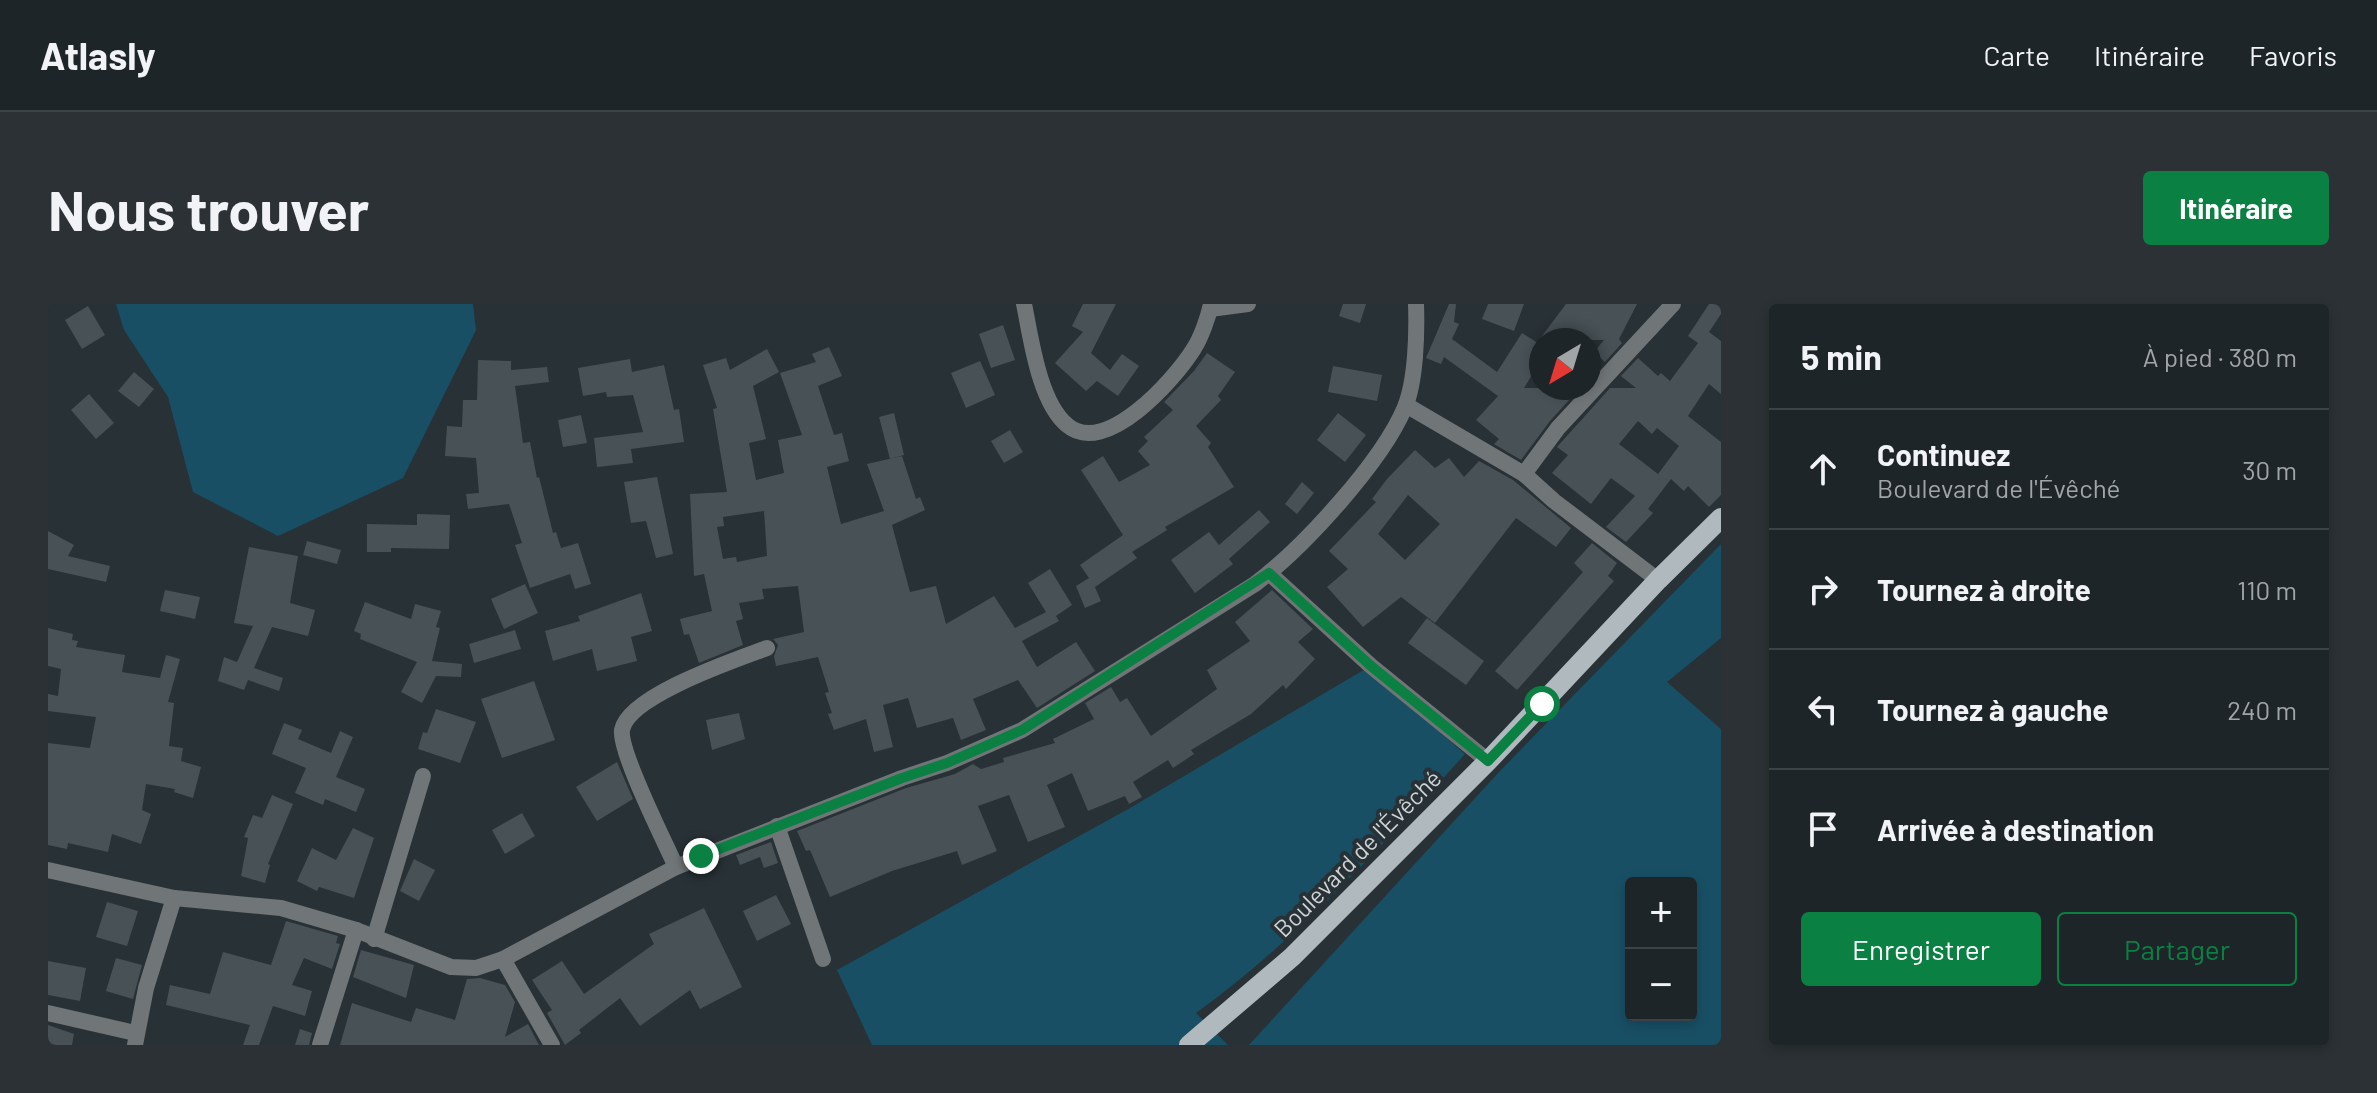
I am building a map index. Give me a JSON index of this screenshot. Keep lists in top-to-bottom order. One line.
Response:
{"streets":{"main road":["Boulevard de l'Évêché"]},"north":"bottom left","page":{"header":"Atlasly","nav":["Carte","Itinéraire","Favoris"],"buttons":["Itinéraire",["Enregistrer","Partager"]],"title":"Nous trouver","heading":["5 min","À pied · 380 m"],"list":[["Continuez","Boulevard de l'Évêché","30 m"],["Tournez à droite","110 m"],["Tournez à gauche","240 m"],"Arrivée à destination"],"map_buttons":["+","−"]}}
